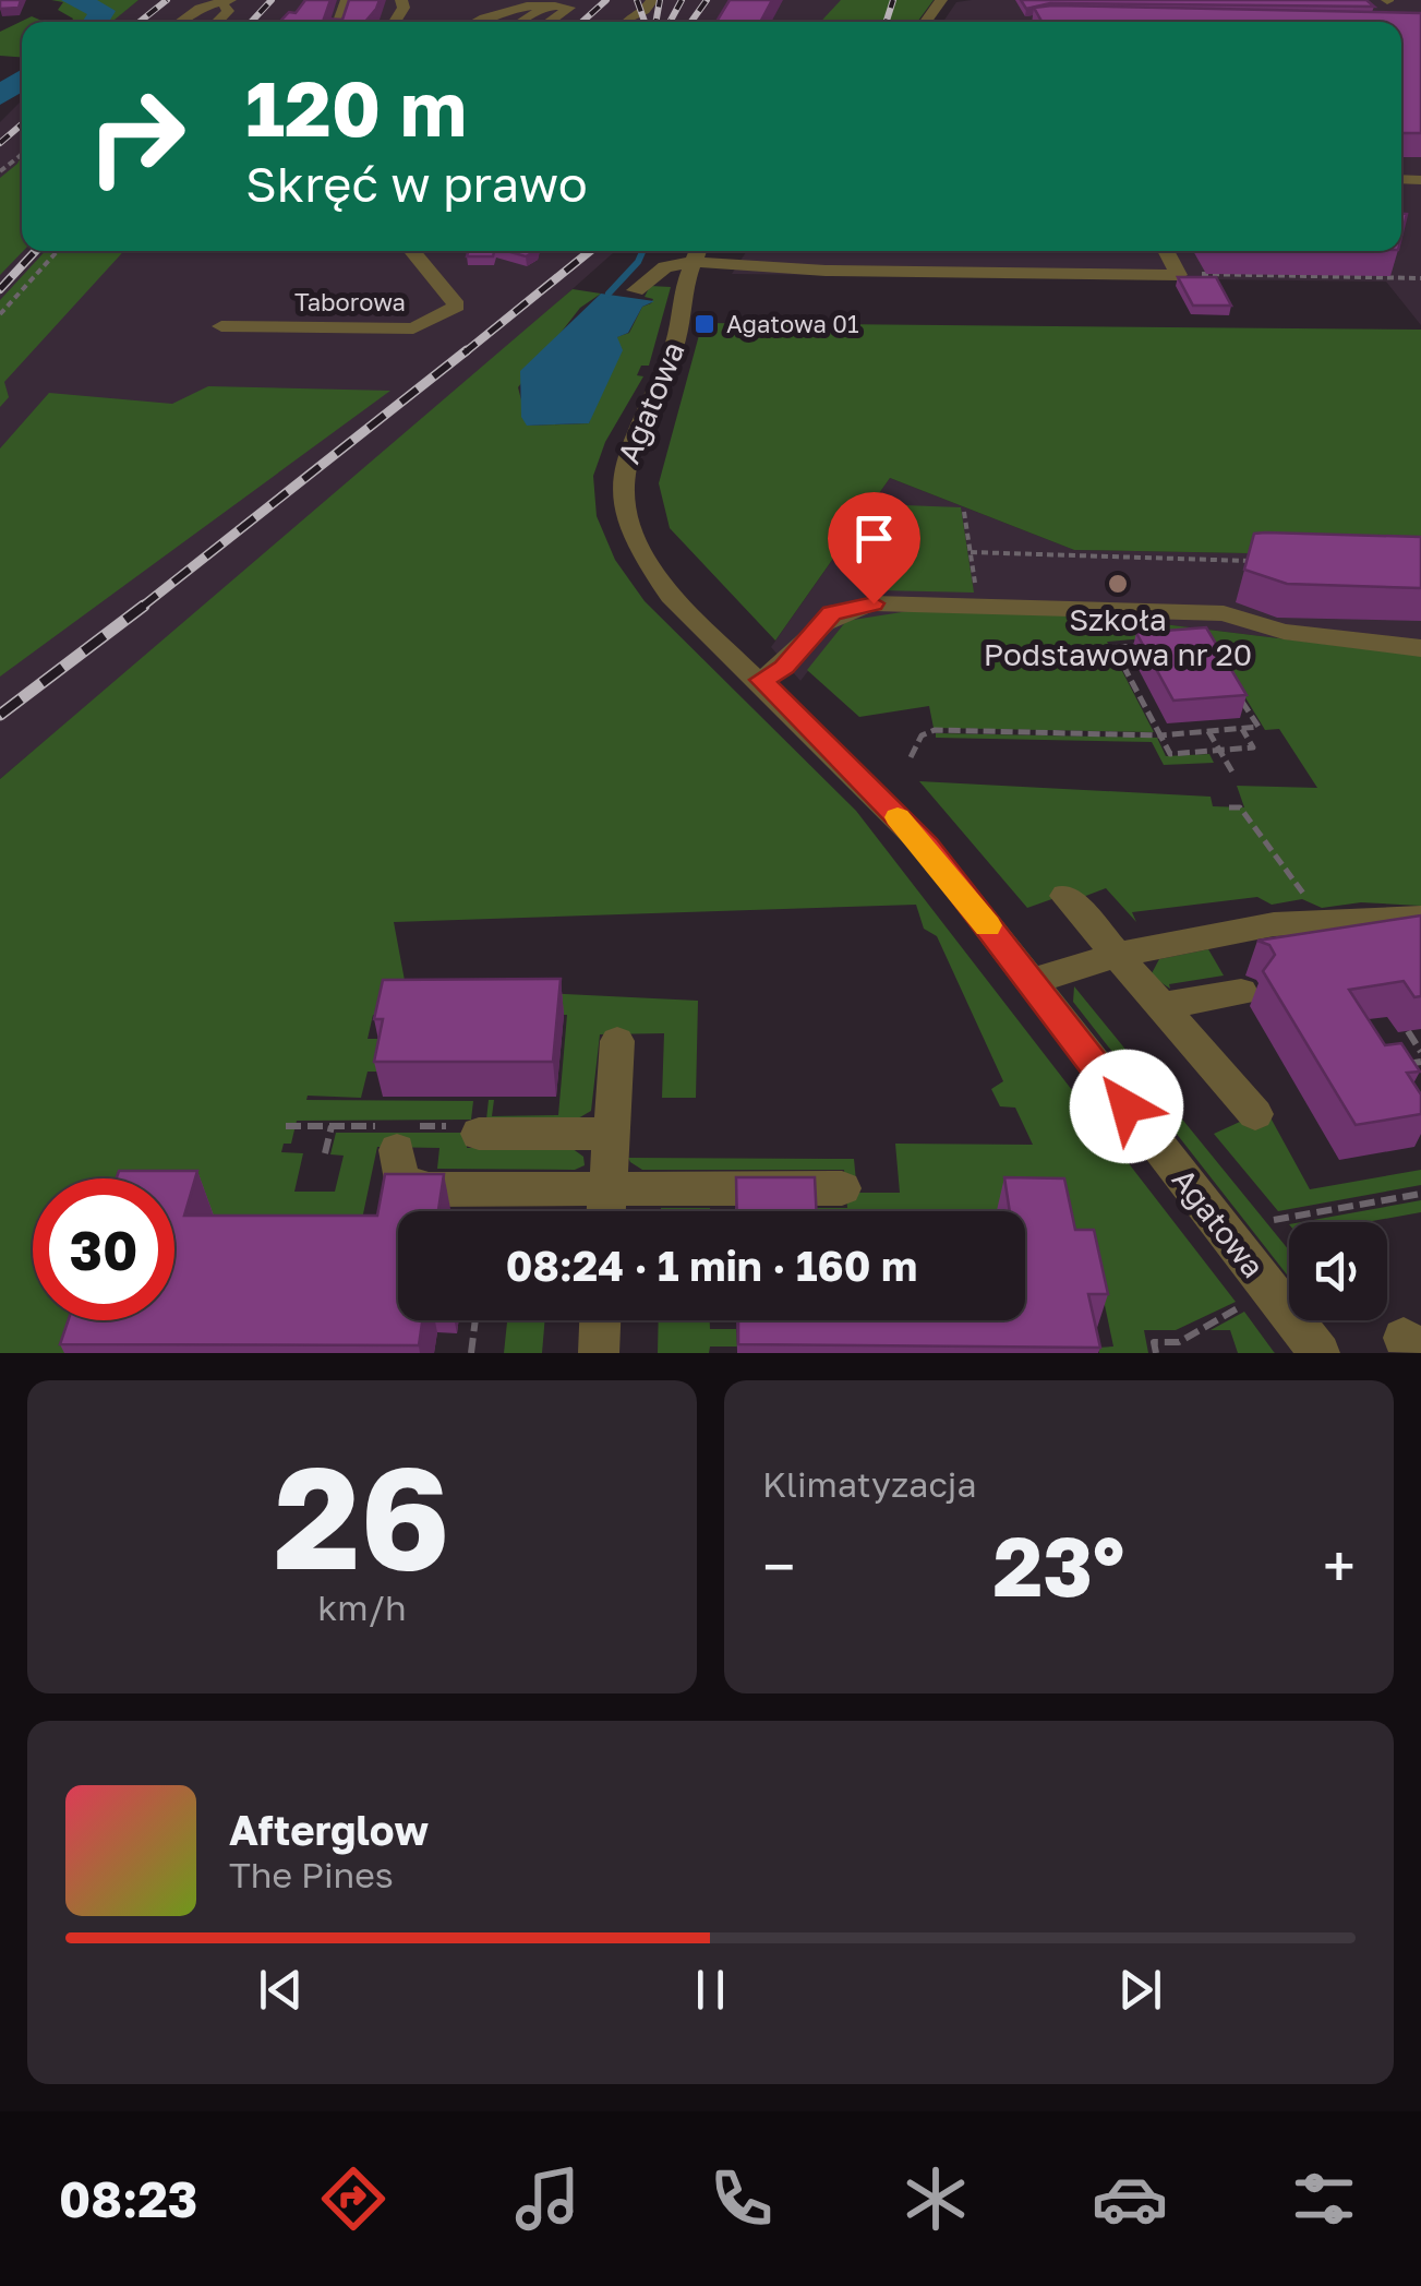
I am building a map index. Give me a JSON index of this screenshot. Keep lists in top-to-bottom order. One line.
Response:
{"streets":{"street":["Taborowa","Agatowa"]},"places":{"transit":["Agatowa 01"],"other":["Szkoła Podstawowa nr 20"]},"page":{"turn":["120 m","Skręć w prawo"],"limit":"30","trip":"08:24 · 1 min · 160 m","tile":[["26","km/h"],"Klimatyzacja"],"heat":["−","23°","+"],"song":["Afterglow","The Pines"],"tabs":"08:23"}}
